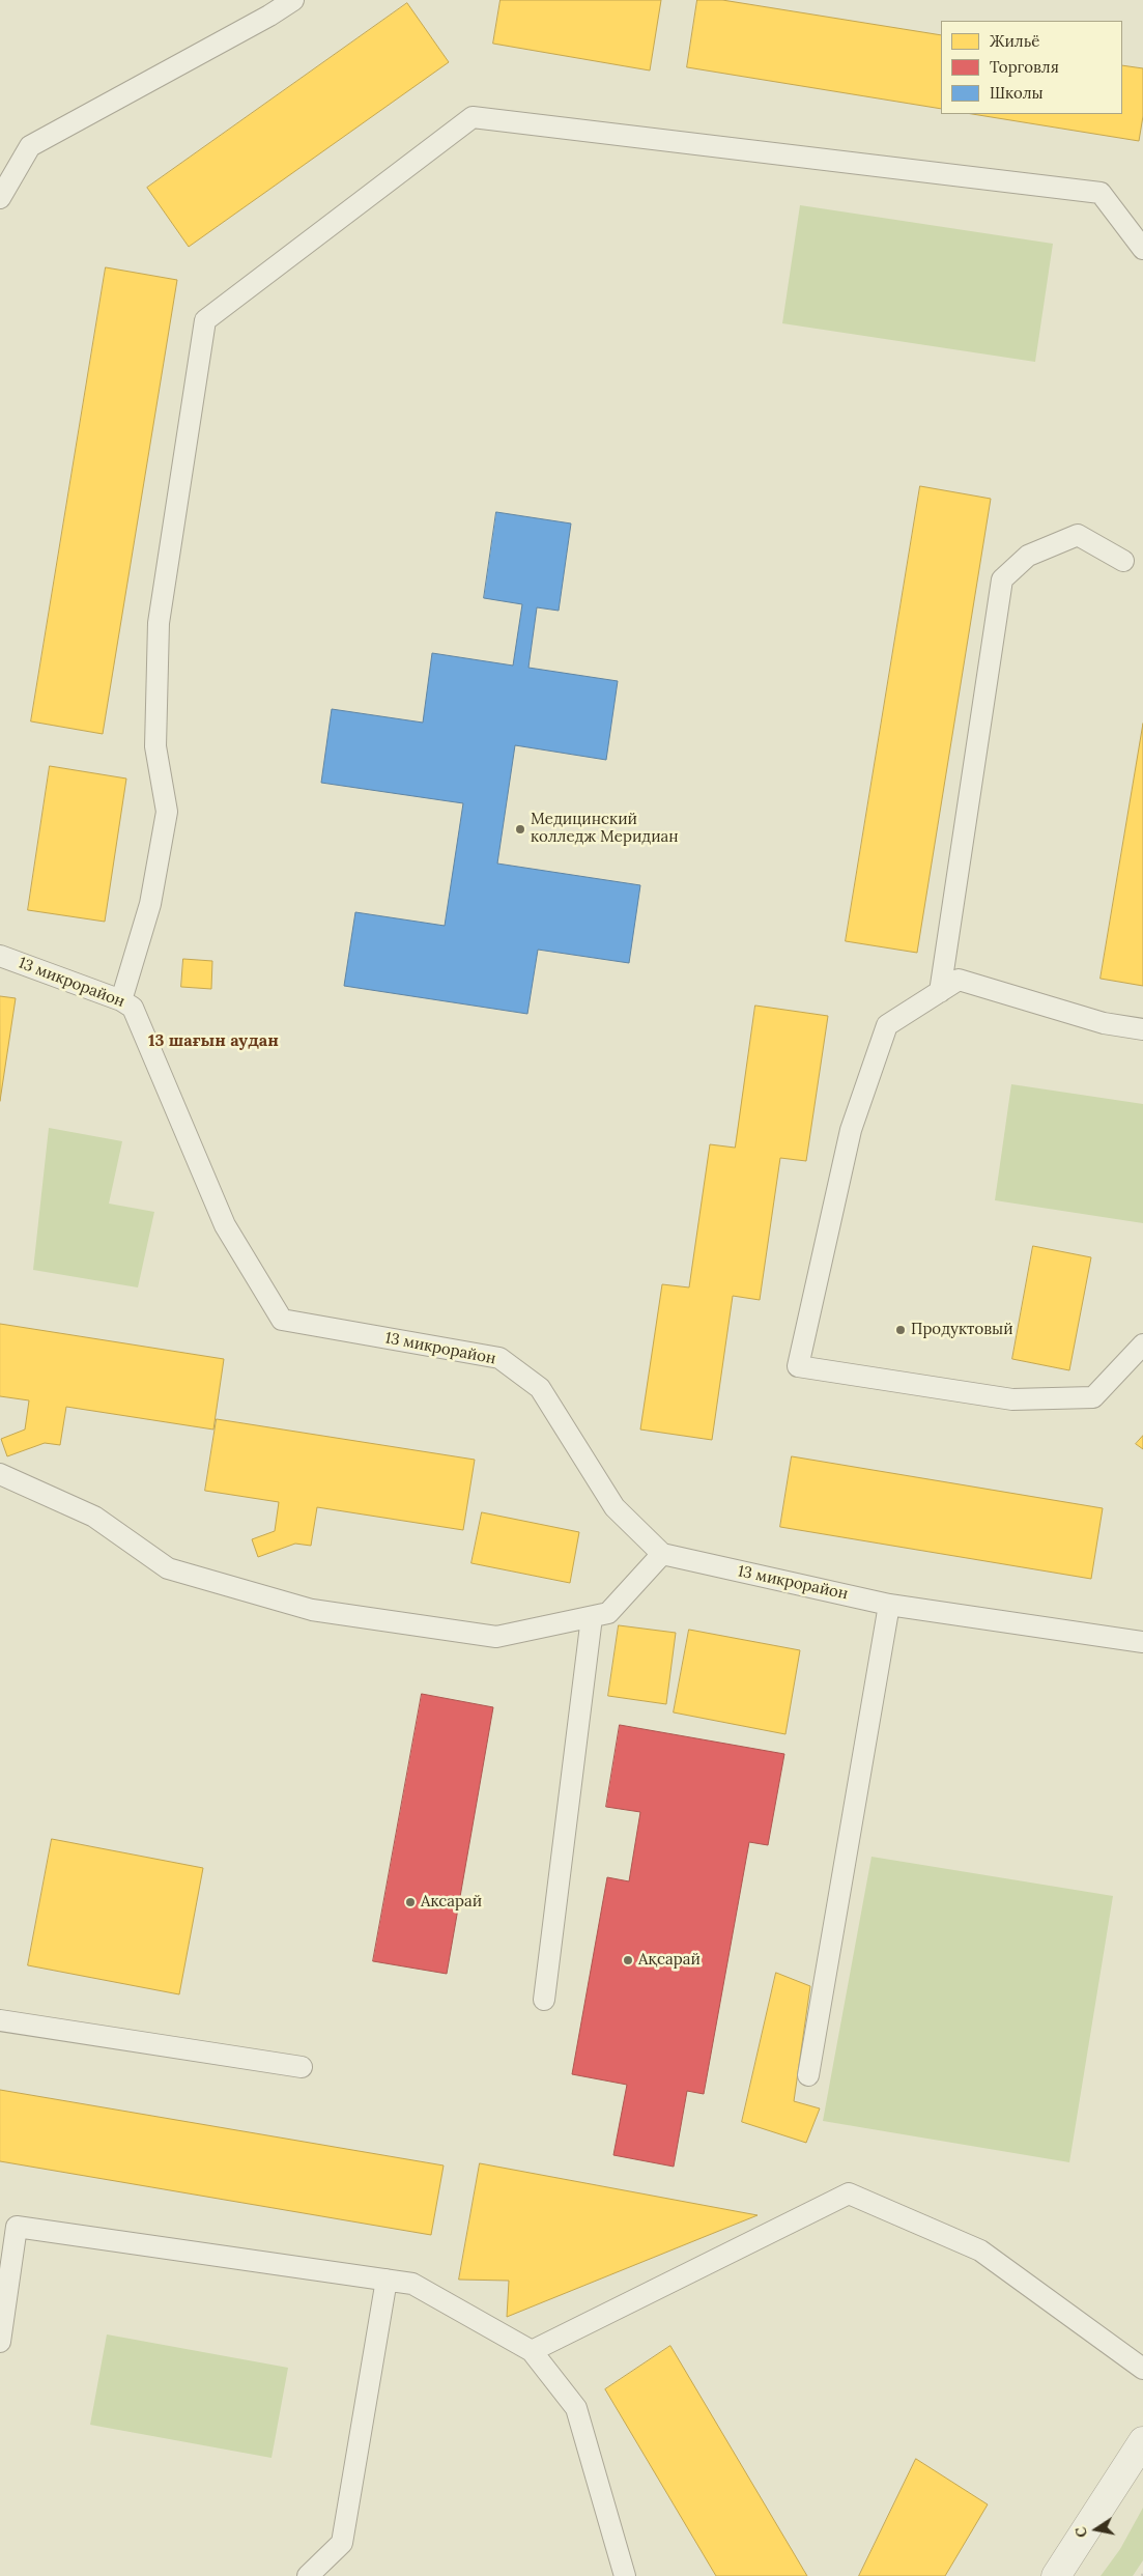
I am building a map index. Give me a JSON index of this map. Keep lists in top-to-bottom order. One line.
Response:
{"streets":{"lane":["13 микрорайон"]},"districts":["13 шағын аудан"],"places":["Медицинский колледж Меридиан","Продуктовый","Аксарай","Ақсарай"],"legend":["Жильё","Торговля","Школы"],"north":"left"}
